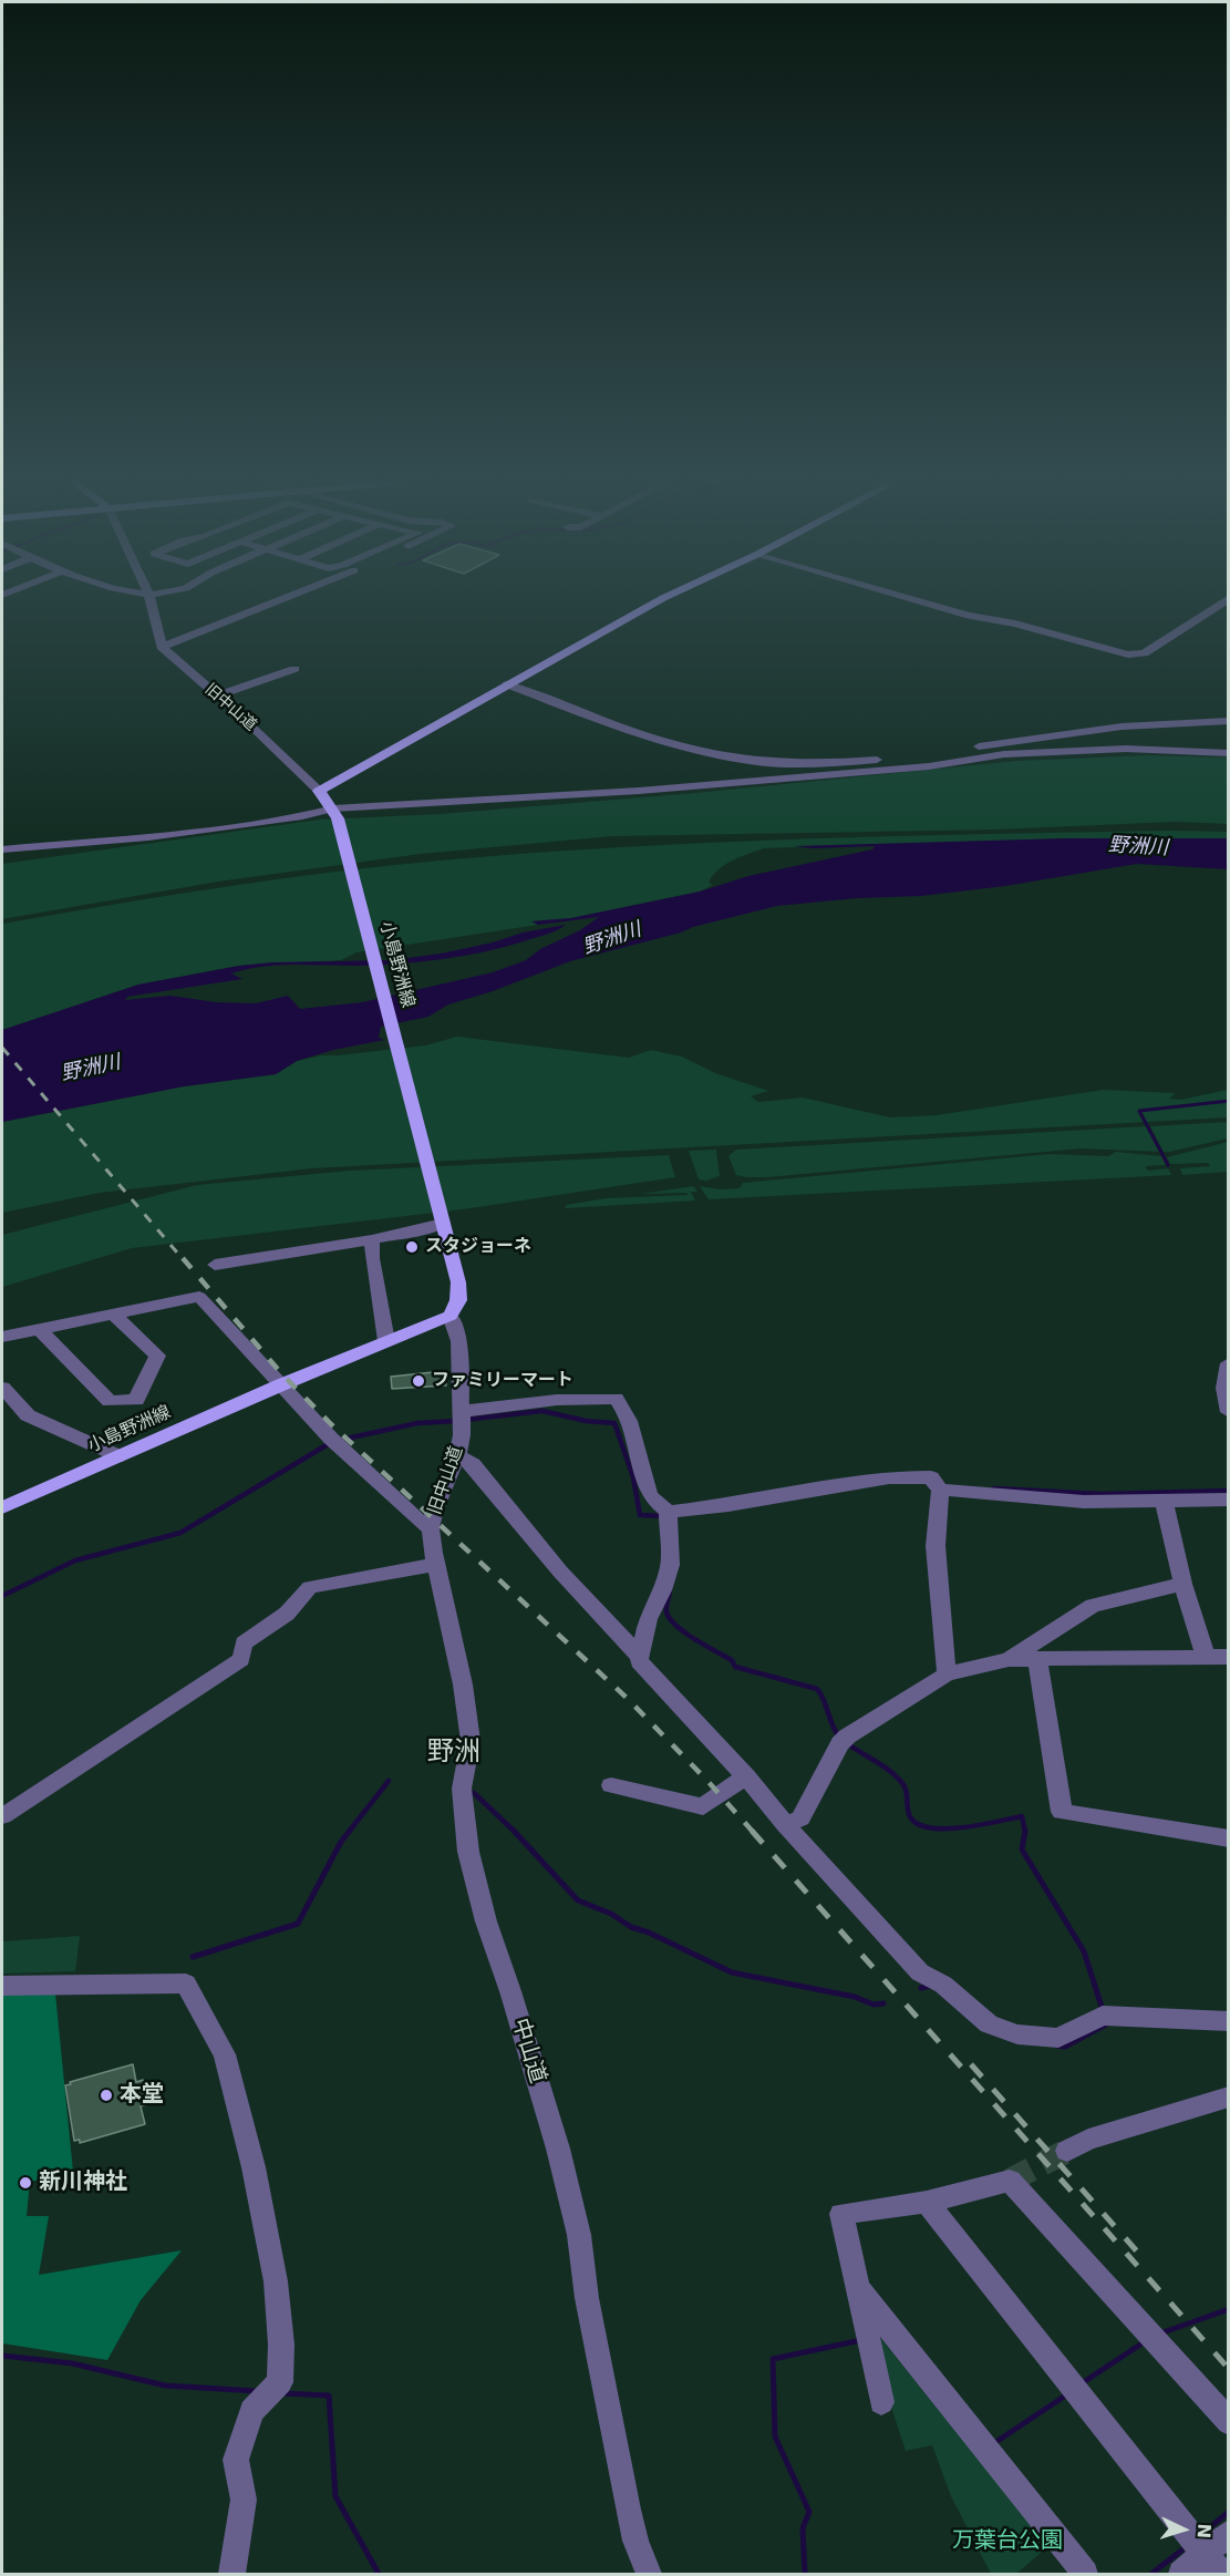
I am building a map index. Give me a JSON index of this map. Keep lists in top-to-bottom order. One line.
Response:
{"streets":{"main road":["小島野洲線"],"street":["旧中山道","中山道"]},"crossings":[["旧中山道","小島野洲線"],["旧中山道","中山道"]],"districts":["野洲"],"water":["野洲川"],"parks":["万葉台公園"],"places":["スタジョーネ","ファミリーマート","本堂","新川神社"],"north":"right"}
